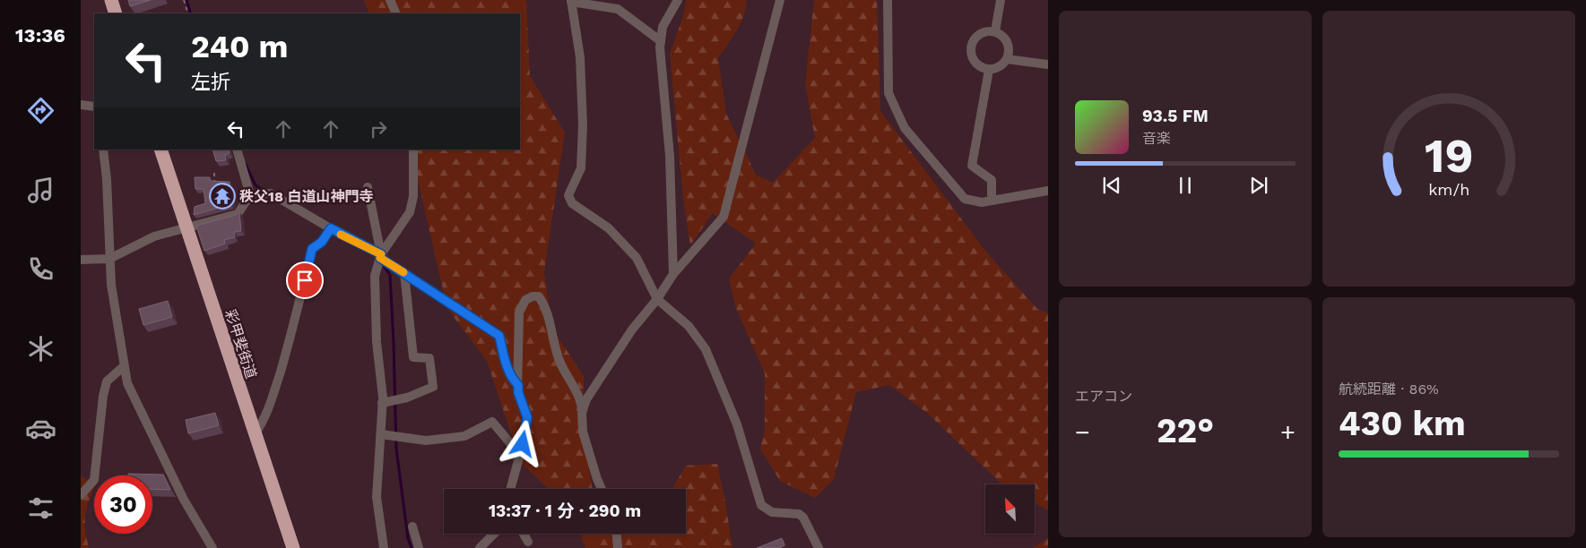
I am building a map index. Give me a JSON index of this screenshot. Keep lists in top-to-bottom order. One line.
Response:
{"streets":{"highway":["彩甲斐街道"]},"places":{"temple":["秩父18 白道山神門寺"]},"north":"top left","page":{"tabs":"13:36","turn":["240 m","左折"],"song":["93.5 FM","音楽"],"tile":["エアコン",["航続距離 · 86%","430 km"]],"heat":["−","22°","+"],"limit":"30","trip":"13:37 · 1 分 · 290 m","gauge":["19","km/h"]}}
